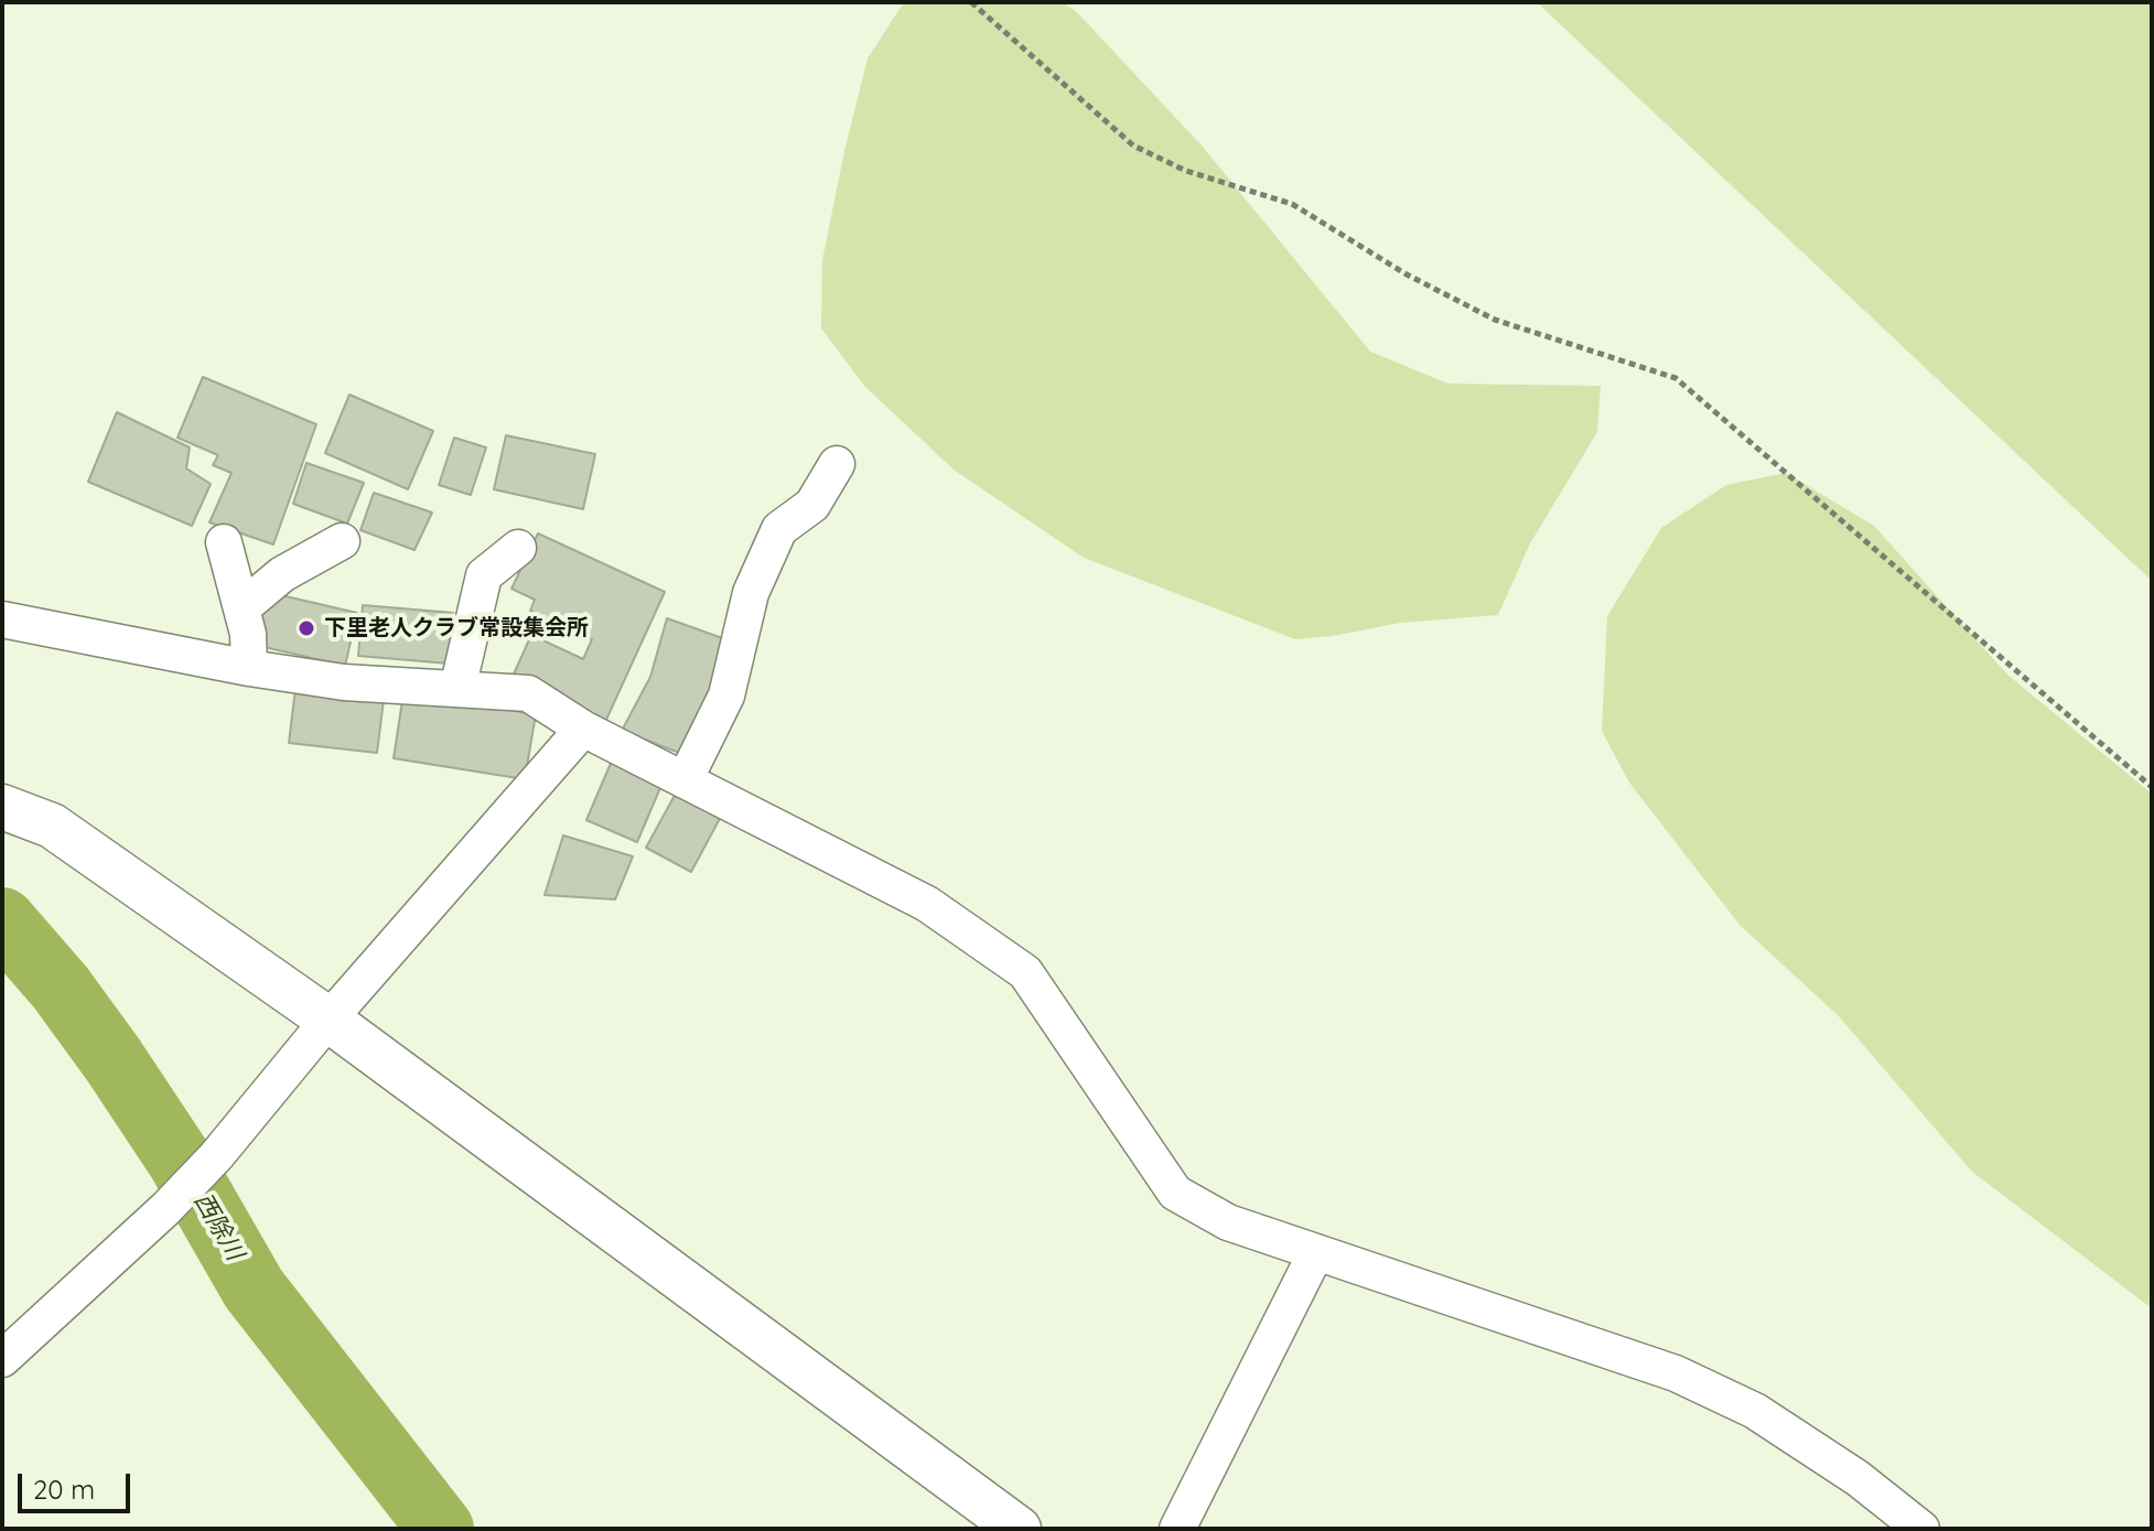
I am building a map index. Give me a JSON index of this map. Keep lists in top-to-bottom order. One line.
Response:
{"water":["西除川"],"places":["下里老人クラブ常設集会所"],"scale_bar":"20 m"}
